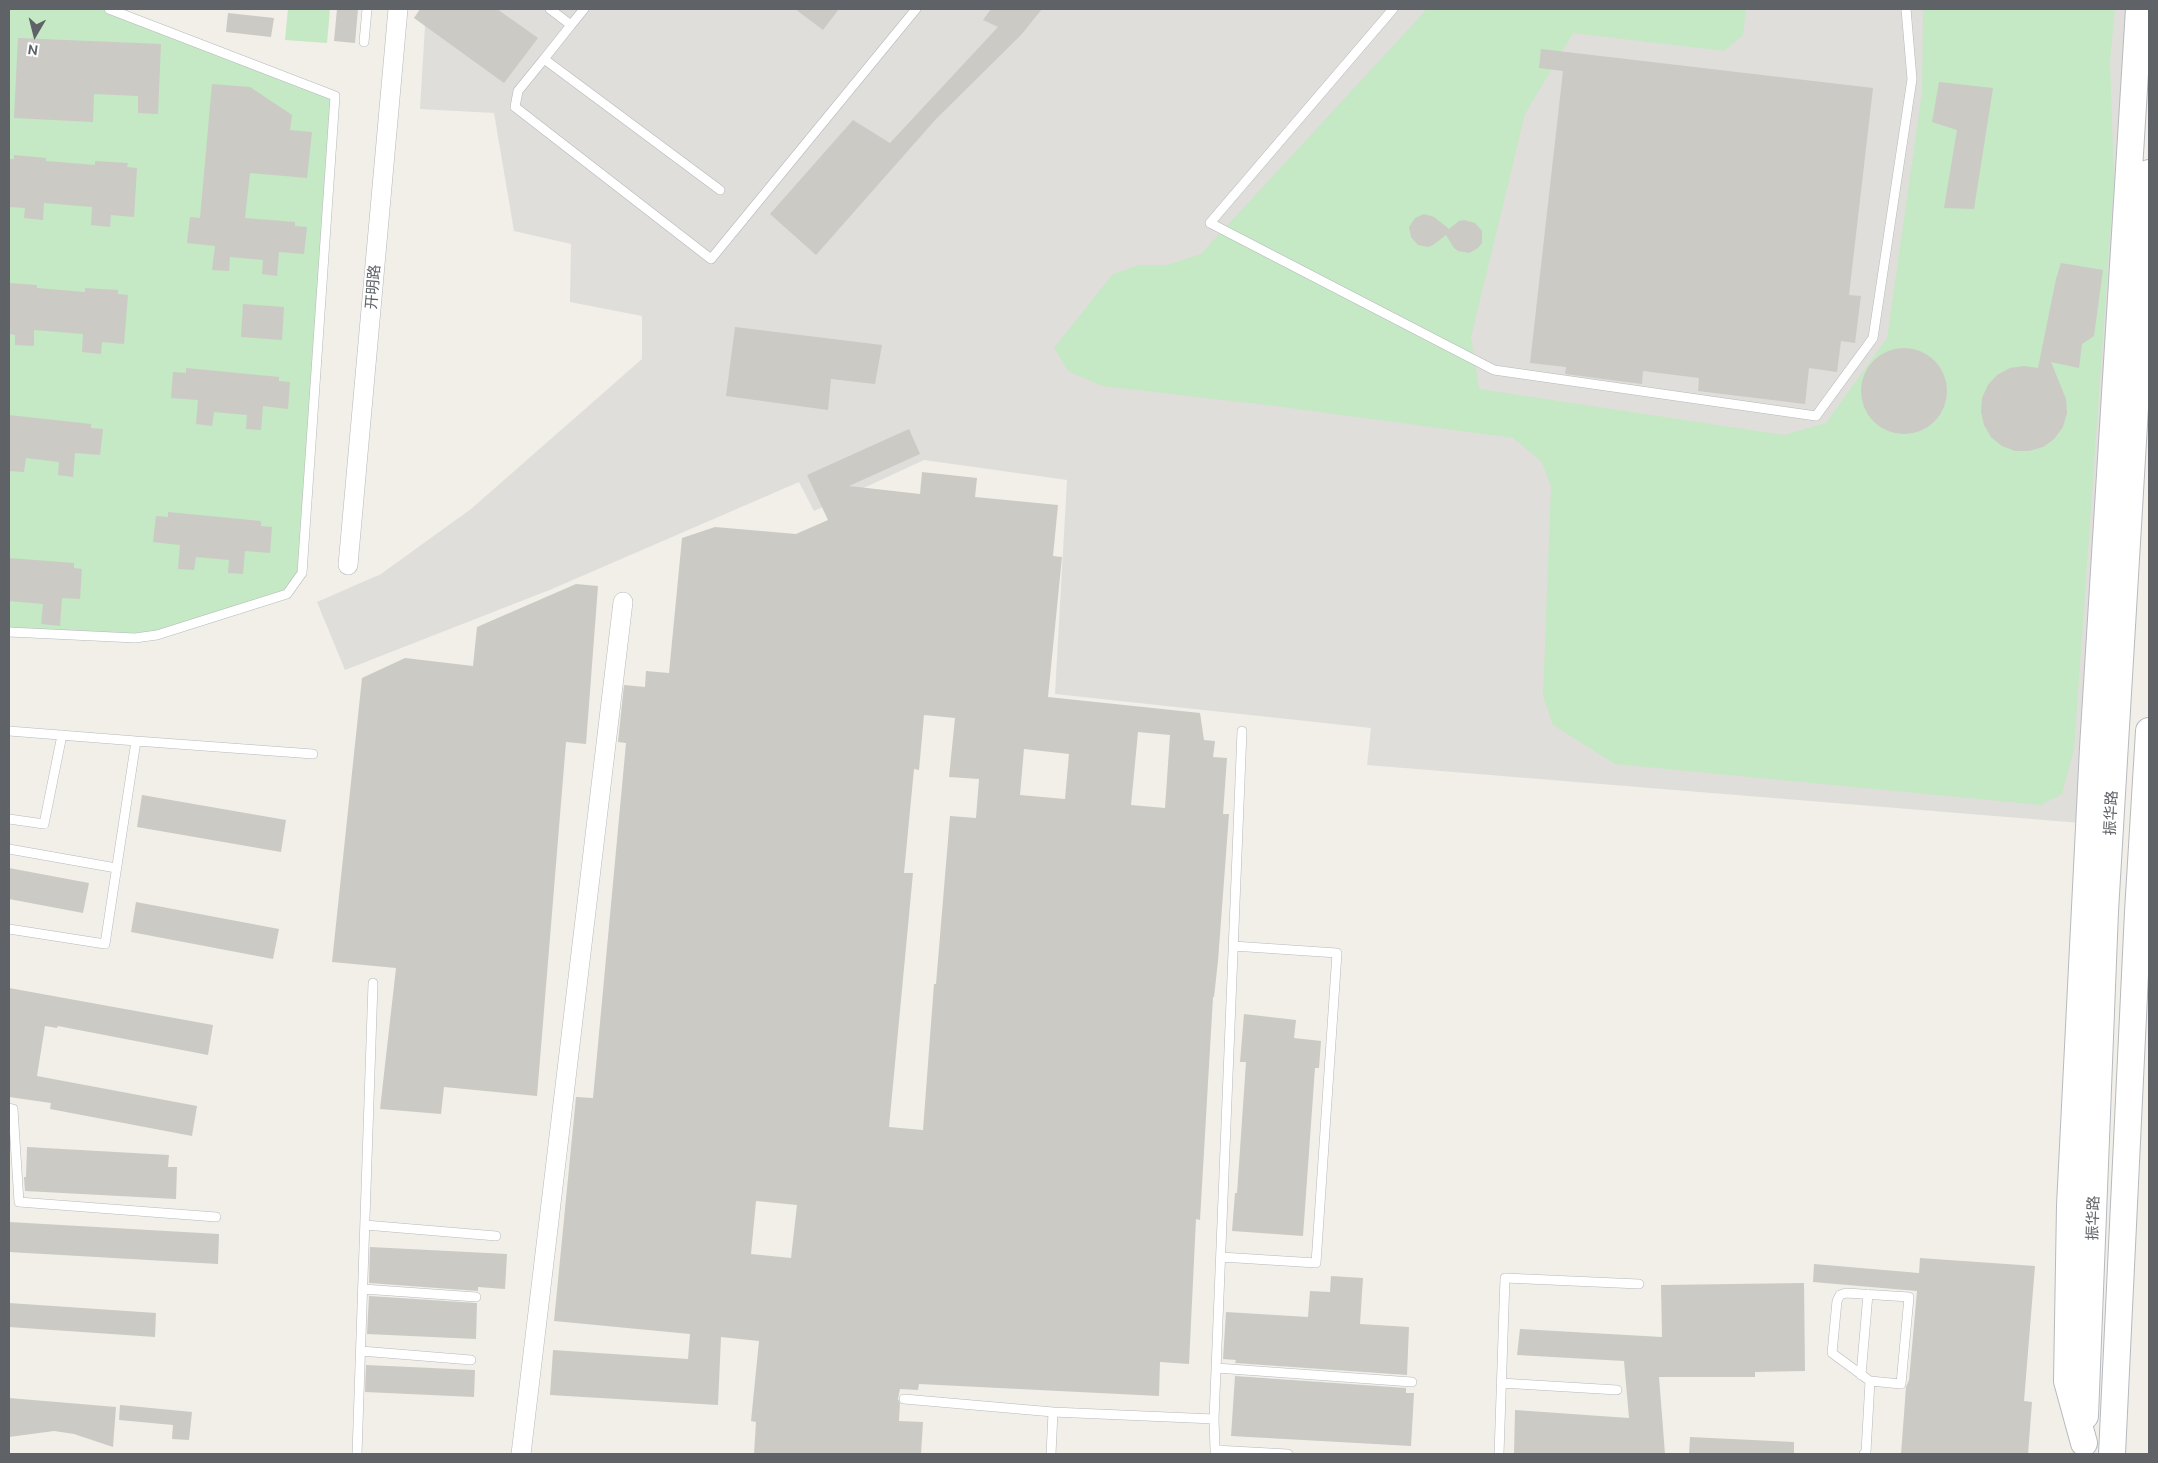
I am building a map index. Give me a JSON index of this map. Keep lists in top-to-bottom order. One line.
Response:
{"streets":{"main road":["振华路"],"street":["开明路"]},"north":"bottom"}
